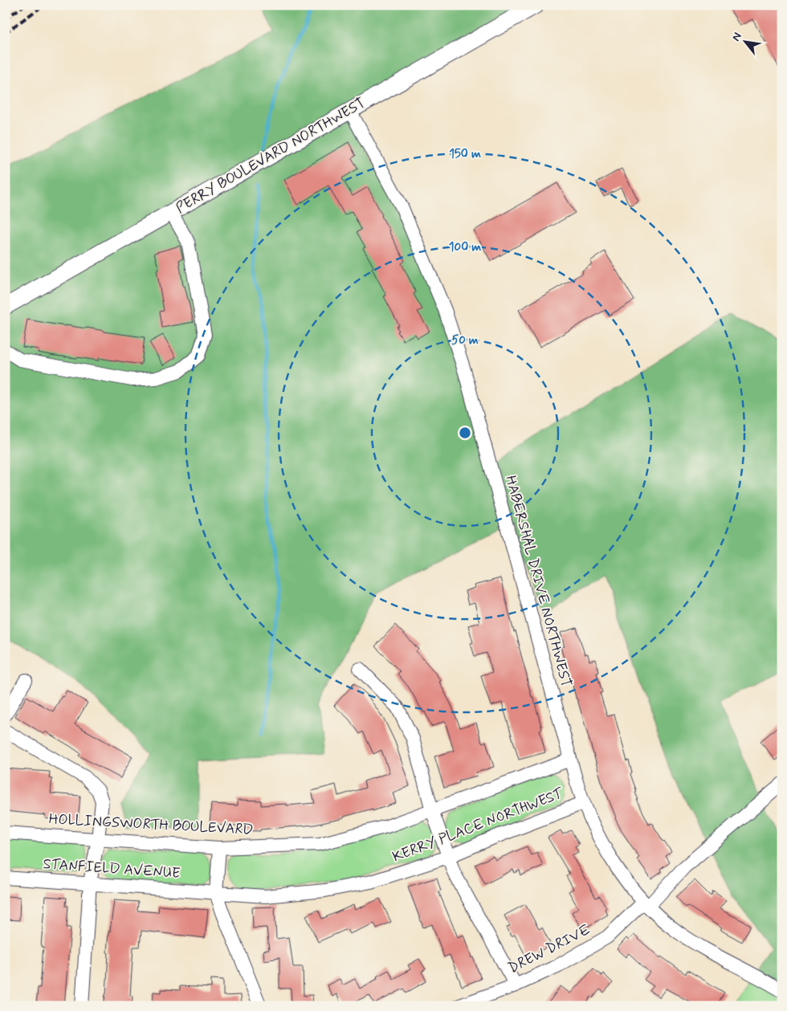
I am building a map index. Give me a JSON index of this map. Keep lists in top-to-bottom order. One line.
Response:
{"streets":{"street":["PERRY BOULEVARD NORTHWEST","HABERSHAL DRIVE NORTHWEST","HOLLINGSWORTH BOULEVARD","KERRY PLACE NORTHWEST","STANFIELD AVENUE","DREW DRIVE"]},"crossings":[["PERRY BOULEVARD NORTHWEST","HABERSHAL DRIVE NORTHWEST"],["HABERSHAL DRIVE NORTHWEST","HOLLINGSWORTH BOULEVARD"],["HABERSHAL DRIVE NORTHWEST","KERRY PLACE NORTHWEST"],["HABERSHAL DRIVE NORTHWEST","DREW DRIVE"],["KERRY PLACE NORTHWEST","STANFIELD AVENUE"]],"north":"top left","rings":["150 m","100 m","50 m"]}
